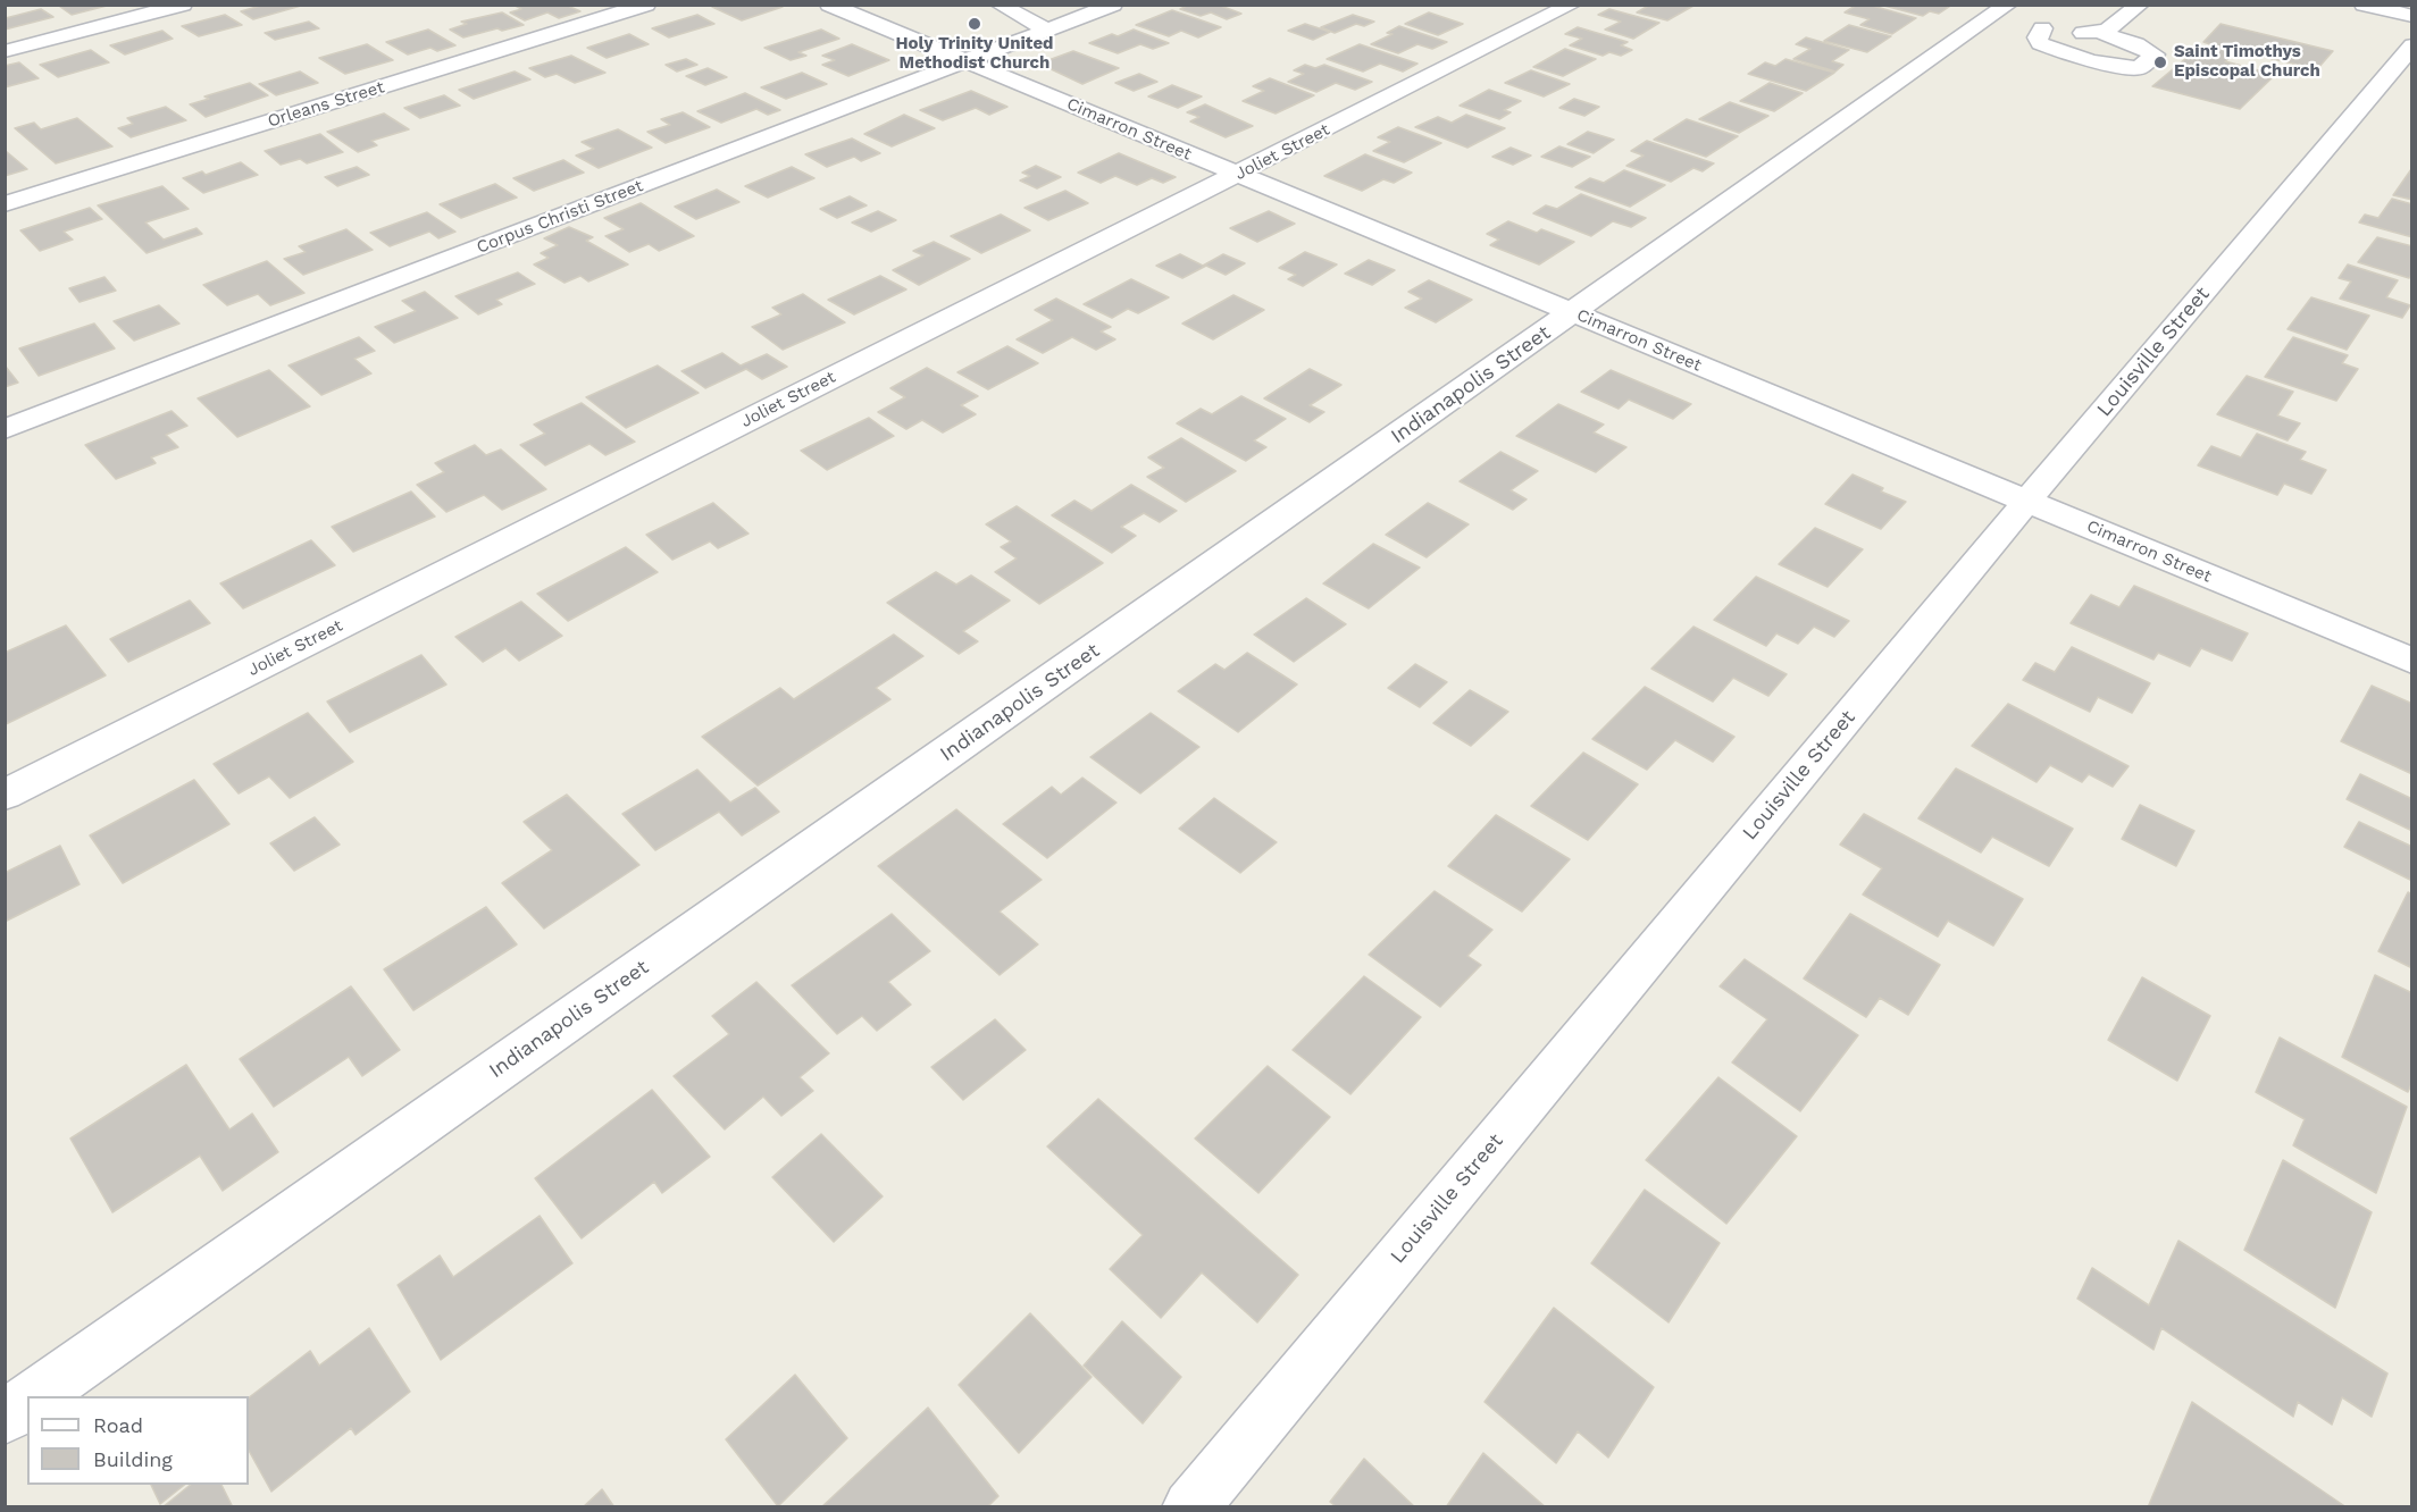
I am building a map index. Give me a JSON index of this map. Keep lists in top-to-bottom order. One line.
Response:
{"streets":{"street":["Orleans Street","Cimarron Street","Joliet Street","Corpus Christi Street","Louisville Street","Indianapolis Street"]},"crossings":[["Cimarron Street","Joliet Street"],["Cimarron Street","Corpus Christi Street"],["Cimarron Street","Louisville Street"],["Cimarron Street","Indianapolis Street"]],"places":["Holy Trinity United Methodist Church","Saint Timothys Episcopal Church"],"legend":["Road","Building"]}
